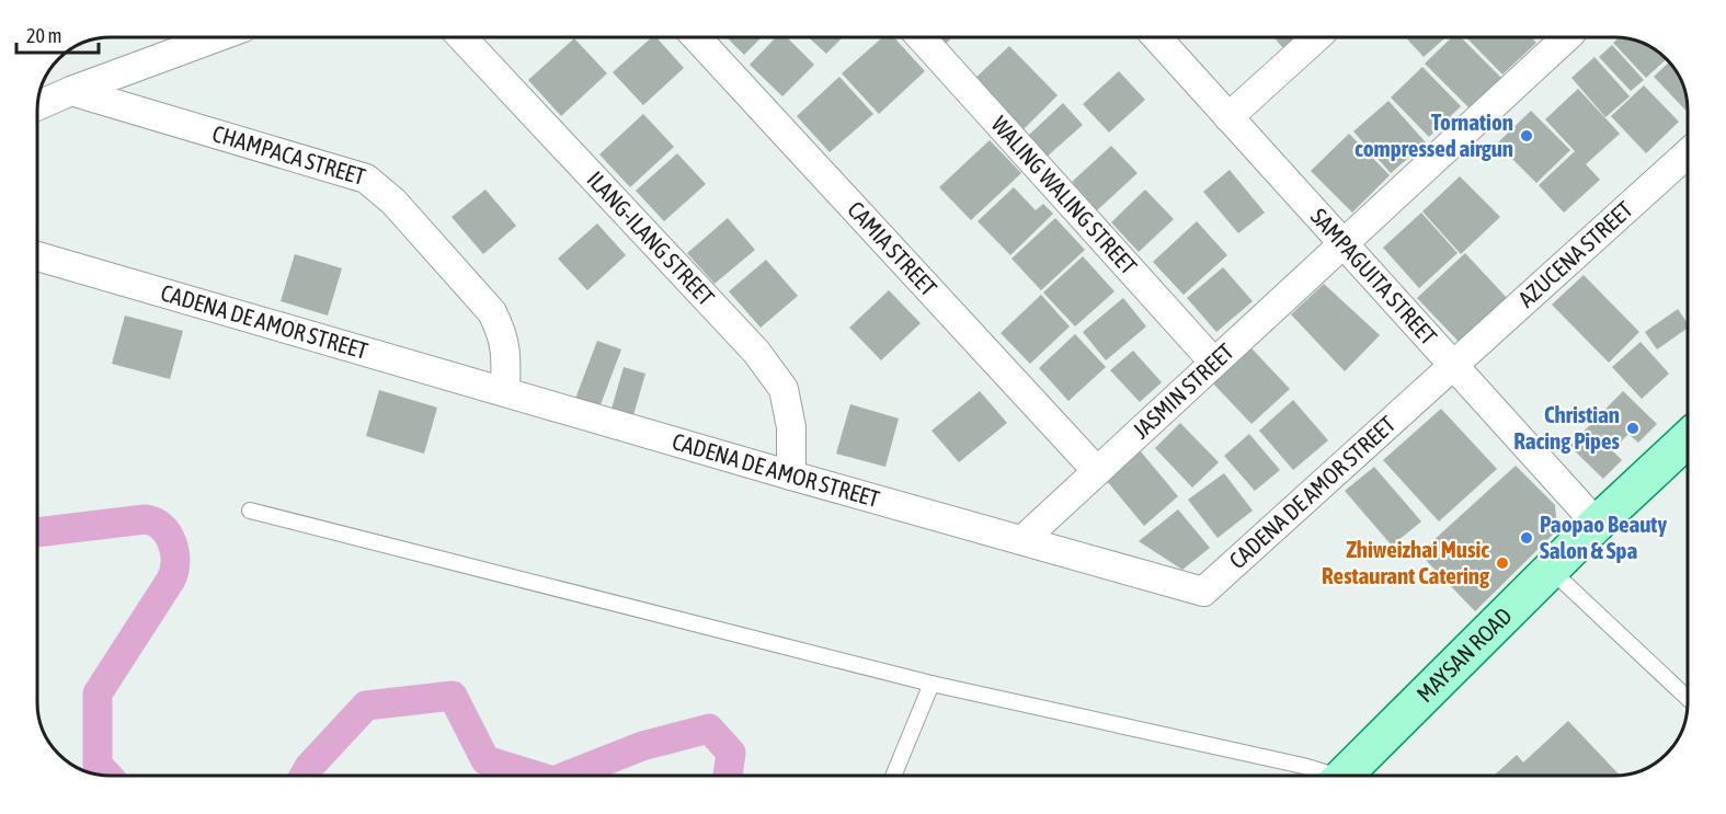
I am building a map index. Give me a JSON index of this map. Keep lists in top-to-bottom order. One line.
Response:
{"streets":{"main road":["MAYSAN ROAD"],"street":["CHAMPACA STREET","WALING WALING STREET","ILANG-ILANG STREET","CAMIA STREET","AZUCENA STREET","SAMPAGUITA STREET","CADENA DE AMOR STREET","JASMIN STREET"]},"crossings":[["CHAMPACA STREET","CADENA DE AMOR STREET"],["WALING WALING STREET","JASMIN STREET"],["ILANG-ILANG STREET","CADENA DE AMOR STREET"],["CAMIA STREET","JASMIN STREET"],["AZUCENA STREET","SAMPAGUITA STREET"],["AZUCENA STREET","CADENA DE AMOR STREET"],["SAMPAGUITA STREET","CADENA DE AMOR STREET"],["SAMPAGUITA STREET","JASMIN STREET"],["SAMPAGUITA STREET","MAYSAN ROAD"],["CADENA DE AMOR STREET","JASMIN STREET"]],"places":["Tornation compressed airgun","Christian Racing Pipes","Paopao Beauty Salon & Spa","Zhiweizhai Music Restaurant Catering"],"scale_bar":"20 m"}
